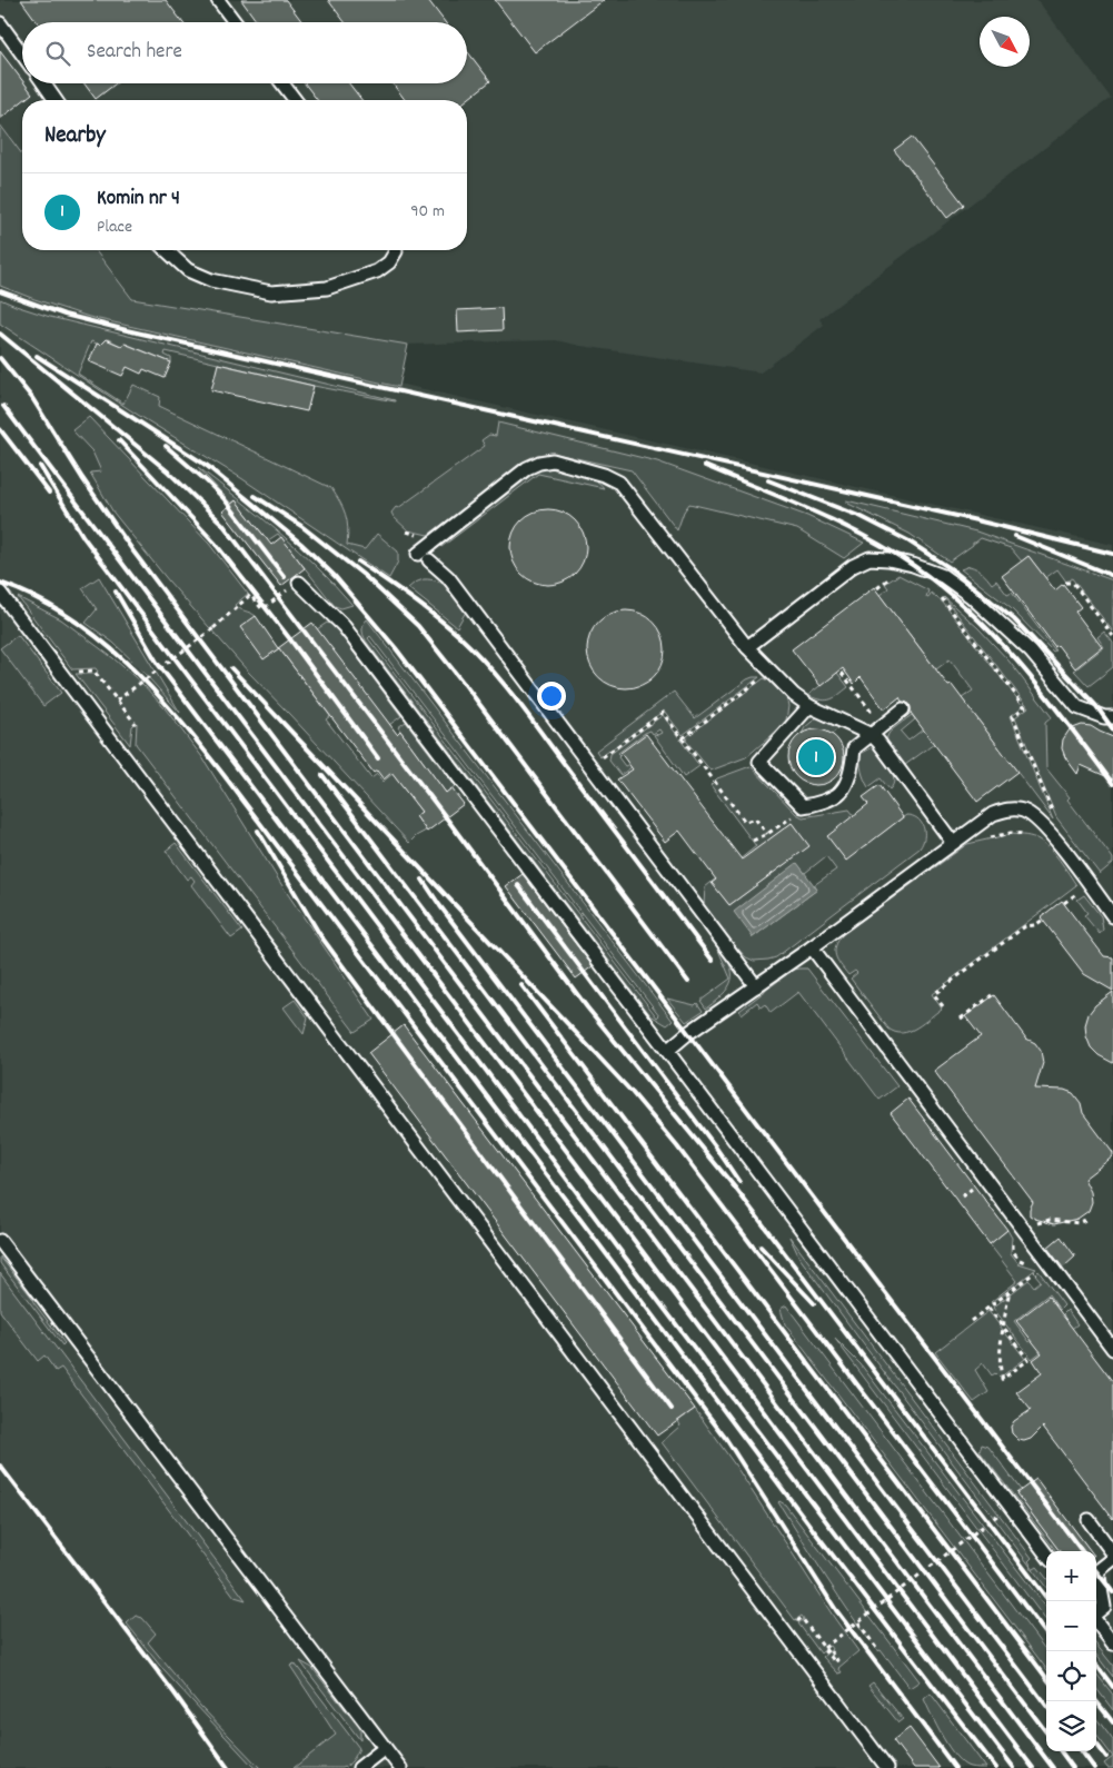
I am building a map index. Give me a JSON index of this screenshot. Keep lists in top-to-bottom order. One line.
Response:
{"north":"bottom right","page":{"search":"Search here","heading":"Nearby","list":[{"mark":"1","name":"Komin nr 4","note":"Place","value":"90 m"}],"pins":"1","map_buttons":["+","−"]}}
